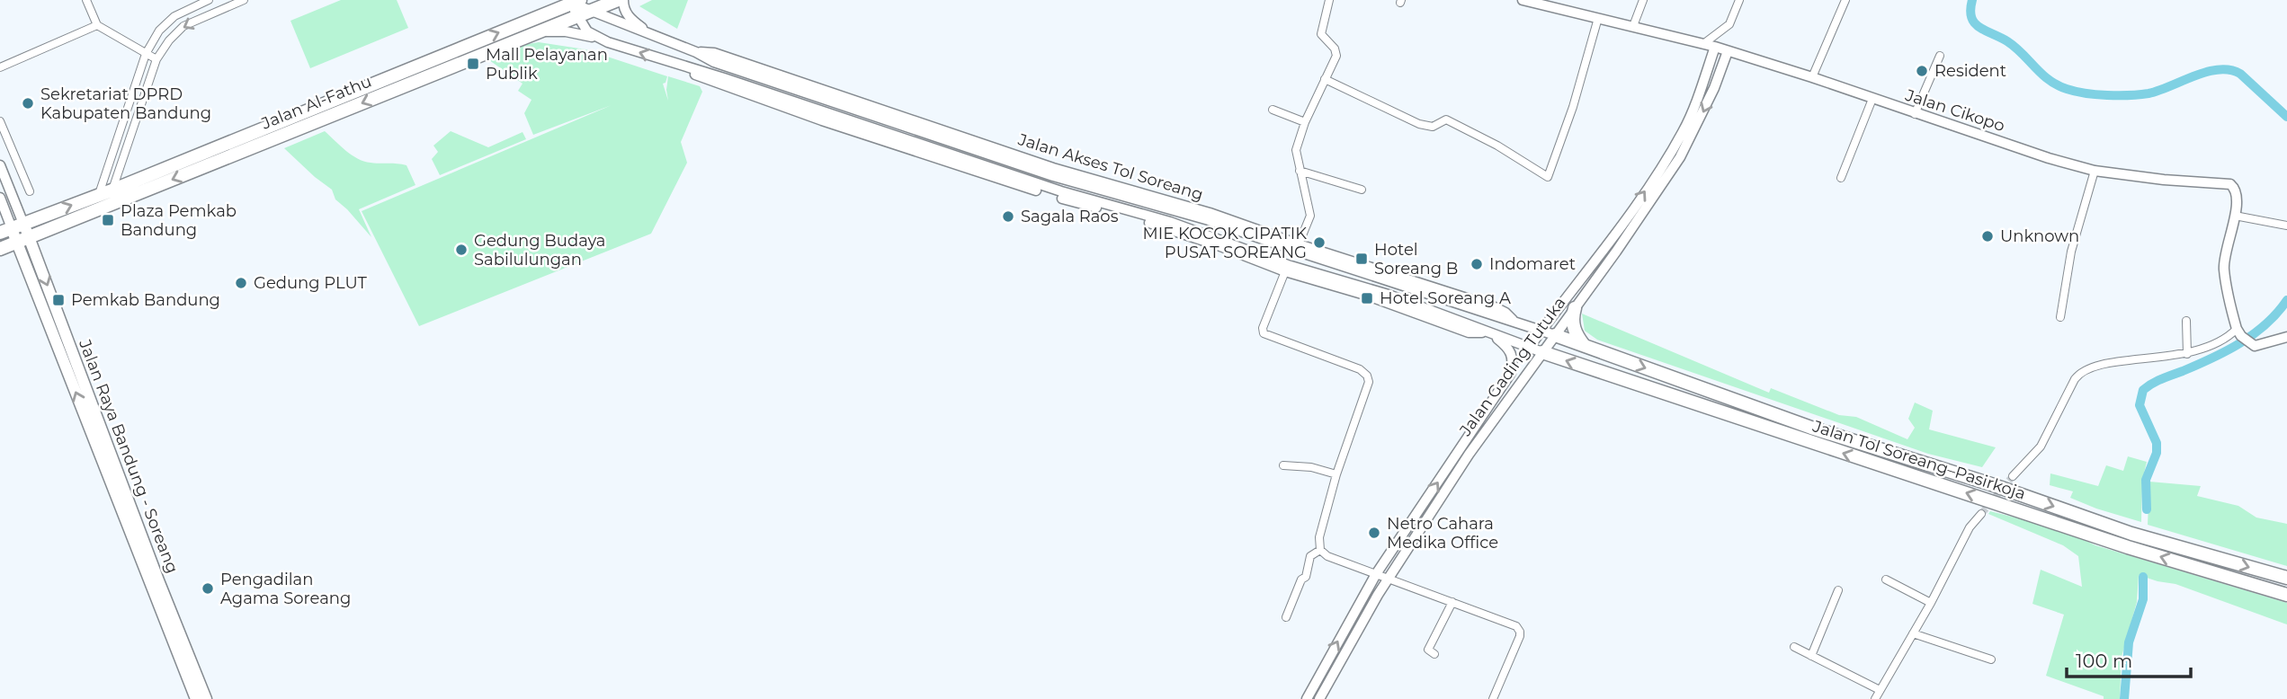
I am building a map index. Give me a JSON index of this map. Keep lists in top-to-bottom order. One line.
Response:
{"streets":{"highway":["Jalan Al-Fathu","Jalan Tol Soreang–Pasirkoja"],"main road":["Jalan Raya Bandung - Soreang"],"street":["Jalan Cikopo","Jalan Akses Tol Soreang","Jalan Gading Tutuka"]},"crossings":[["Jalan Al-Fathu","Jalan Akses Tol Soreang"],["Jalan Al-Fathu","Jalan Raya Bandung - Soreang"],["Jalan Cikopo","Jalan Gading Tutuka"],["Jalan Akses Tol Soreang","Jalan Gading Tutuka"],["Jalan Akses Tol Soreang","Jalan Tol Soreang–Pasirkoja"],["Jalan Gading Tutuka","Jalan Tol Soreang–Pasirkoja"]],"places":{"transit":["Mall Pelayanan Publik","Plaza Pemkab Bandung","Hotel Soreang B","Hotel Soreang A","Pemkab Bandung"],"other":["Resident","Sekretariat DPRD Kabupaten Bandung","Sagala Raos","Unknown","MIE KOCOK CIPATIK PUSAT SOREANG","Gedung Budaya Sabilulungan","Indomaret","Gedung PLUT","Netro Cahara Medika Office","Pengadilan Agama Soreang"]},"scale_bar":"100 m"}
